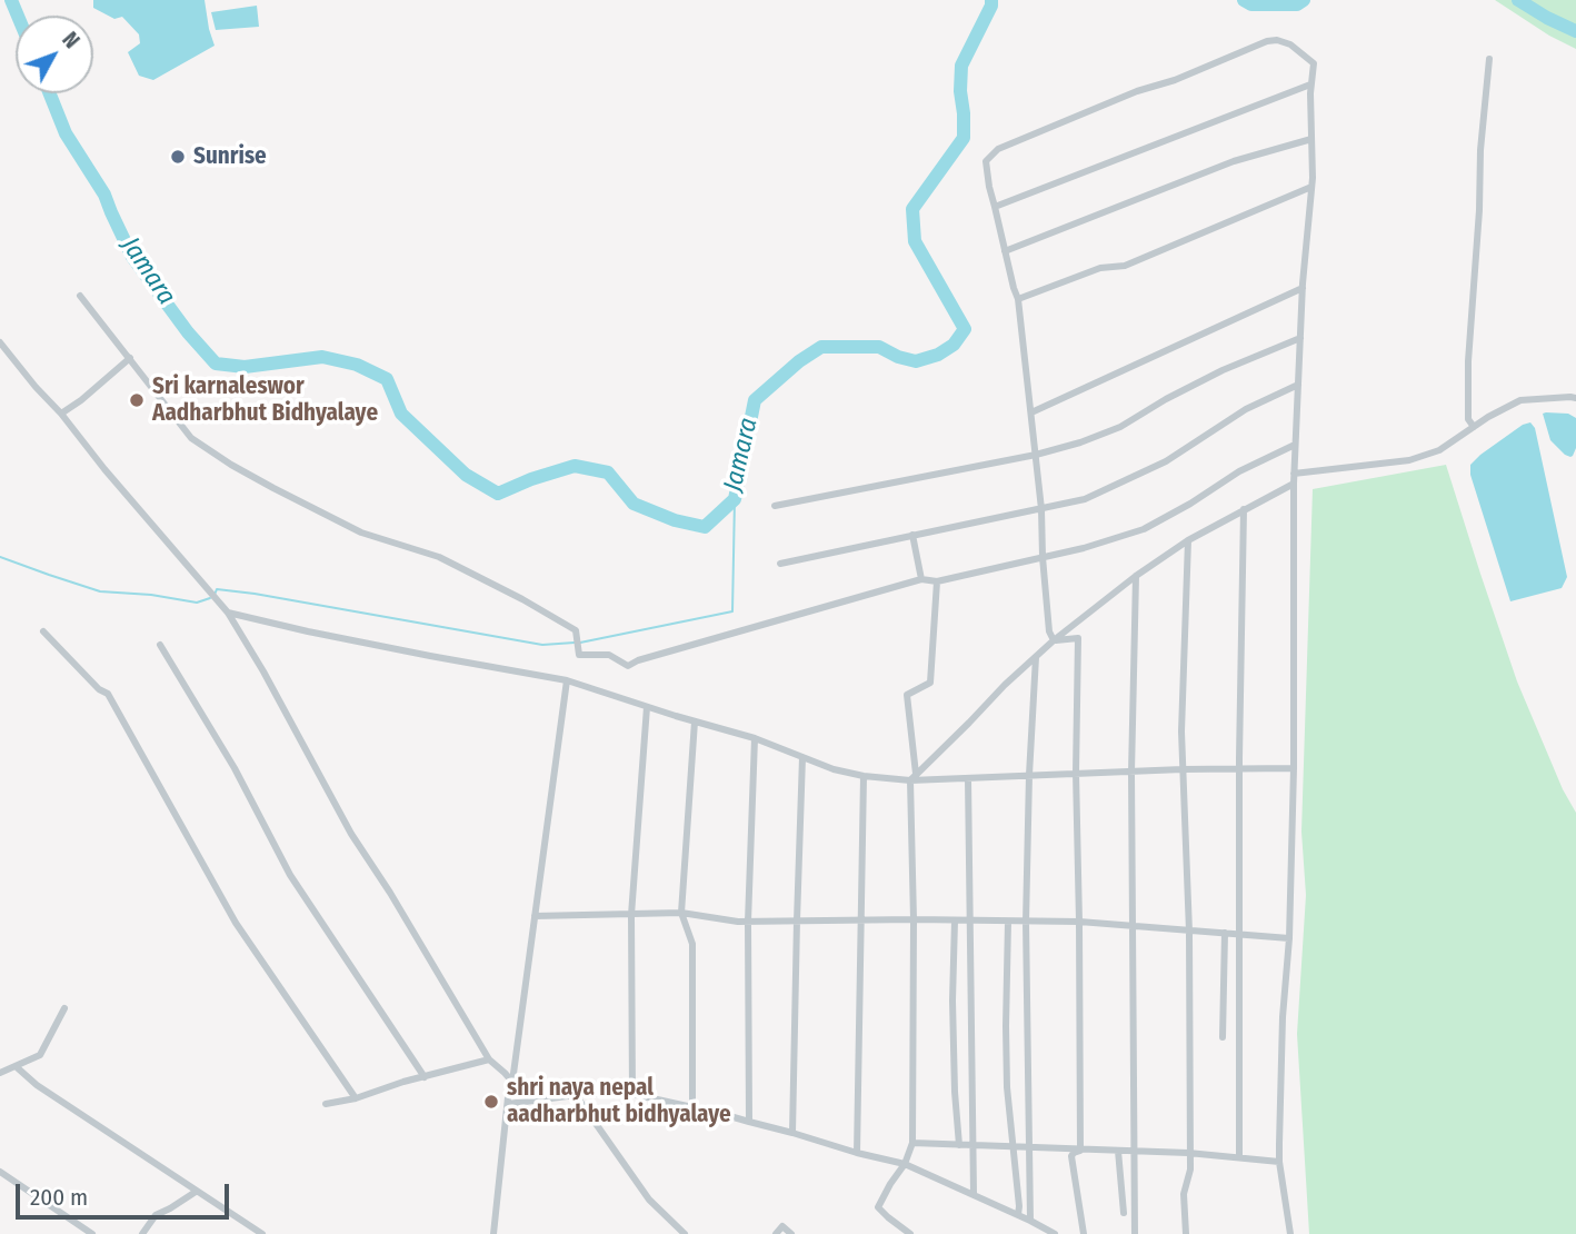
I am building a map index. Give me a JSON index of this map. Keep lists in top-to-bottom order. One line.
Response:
{"water":["Jamara"],"places":["Sunrise","Sri karnaleswor Aadharbhut Bidhyalaye","shri naya nepal aadharbhut bidhyalaye"],"scale_bar":"200 m","north":"top right"}
